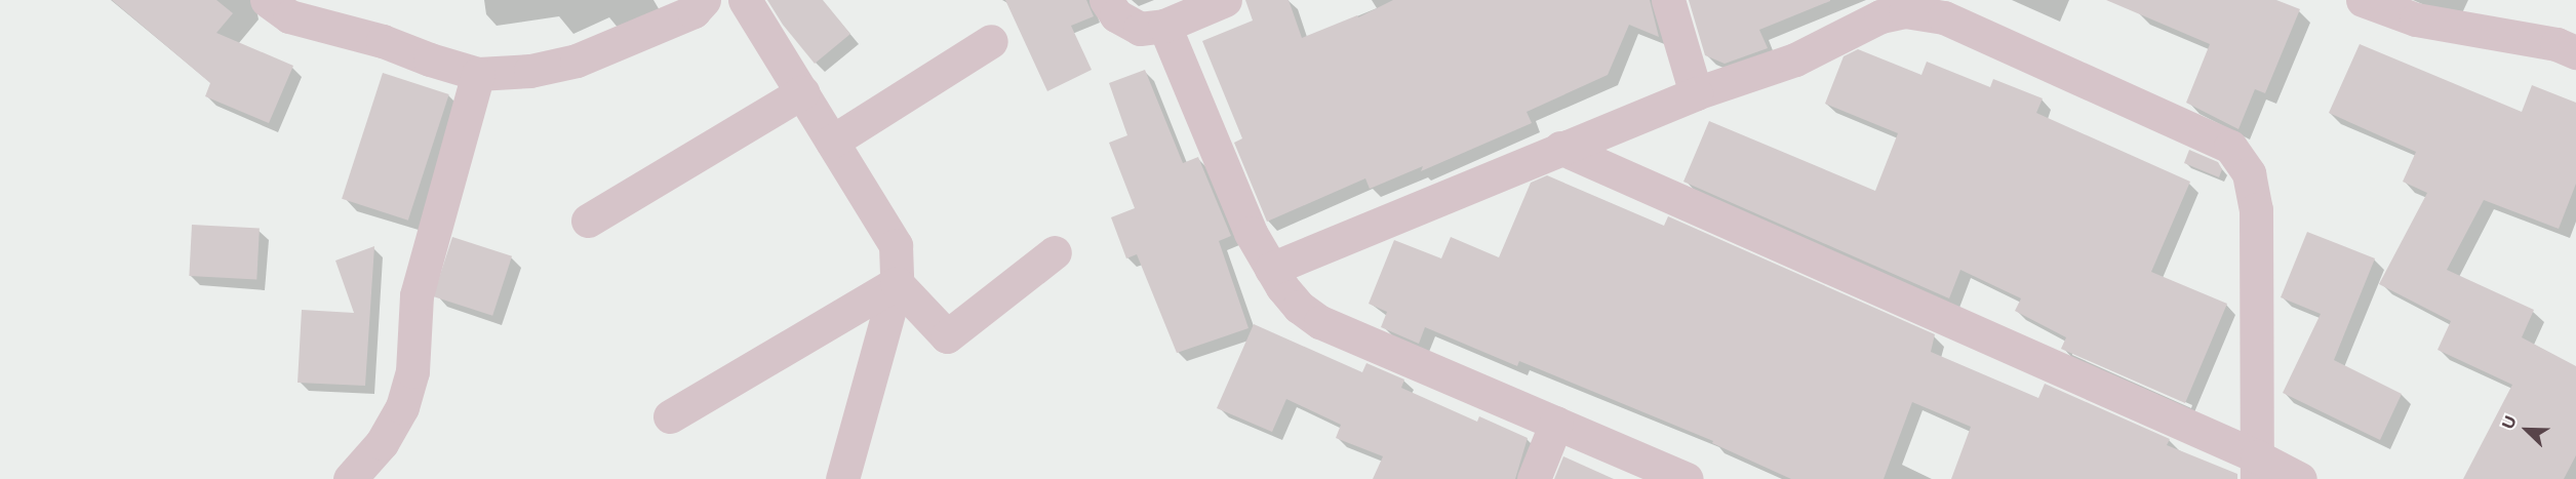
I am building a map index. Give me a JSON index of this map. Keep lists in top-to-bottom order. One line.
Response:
{"north":"top left"}
